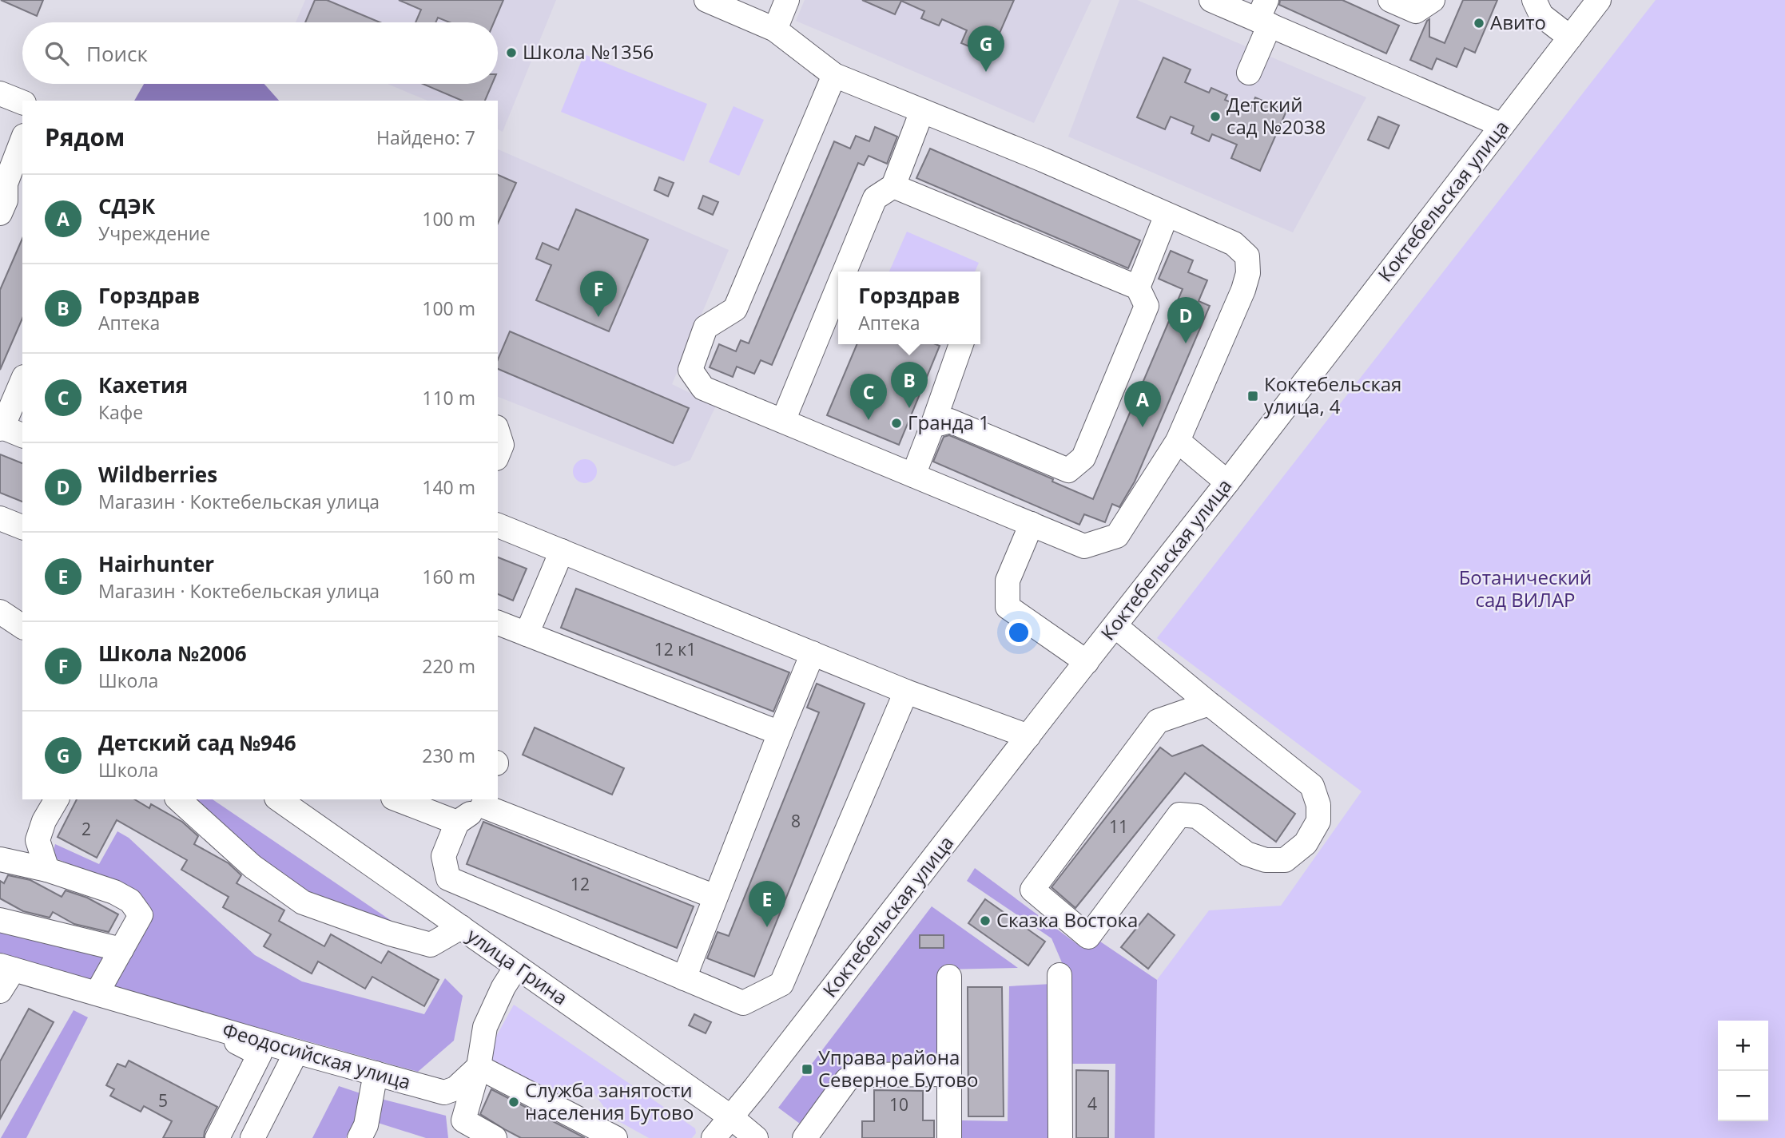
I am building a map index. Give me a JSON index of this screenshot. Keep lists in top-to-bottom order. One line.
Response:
{"streets":{"street":["Коктебельская улица","улица Грина","Феодосийская улица"]},"crossings":[["Коктебельская улица","улица Грина"]],"parks":["Ботанический сад ВИЛАР"],"places":{"other":["Авито","Школа №1356","Детский сад №2038","Гранда 1","Сказка Востока","Служба занятости населения Бутово"],"transit":["Коктебельская улица, 4","Управа района Северное Бутово"]},"house_numbers":["12 к1","8","11","2","12","5","4","10"],"page":{"search":"Поиск","pins":["G","F","D","B","C","A","E"],"heading":["Рядом","Найдено: 7"],"list":[{"mark":"A","name":"СДЭК","note":"Учреждение","value":"100 m"},{"mark":"B","name":"Горздрав","note":"Аптека","value":"100 m"},{"mark":"C","name":"Кахетия","note":"Кафе","value":"110 m"},{"mark":"D","name":"Wildberries","note":"Магазин · Коктебельская улица","value":"140 m"},{"mark":"E","name":"Hairhunter","note":"Магазин · Коктебельская улица","value":"160 m"},{"mark":"F","name":"Школа №2006","note":"Школа","value":"220 m"},{"mark":"G","name":"Детский сад №946","note":"Школа","value":"230 m"}],"popup":["Горздрав","Аптека"],"map_buttons":["+","−"]}}
